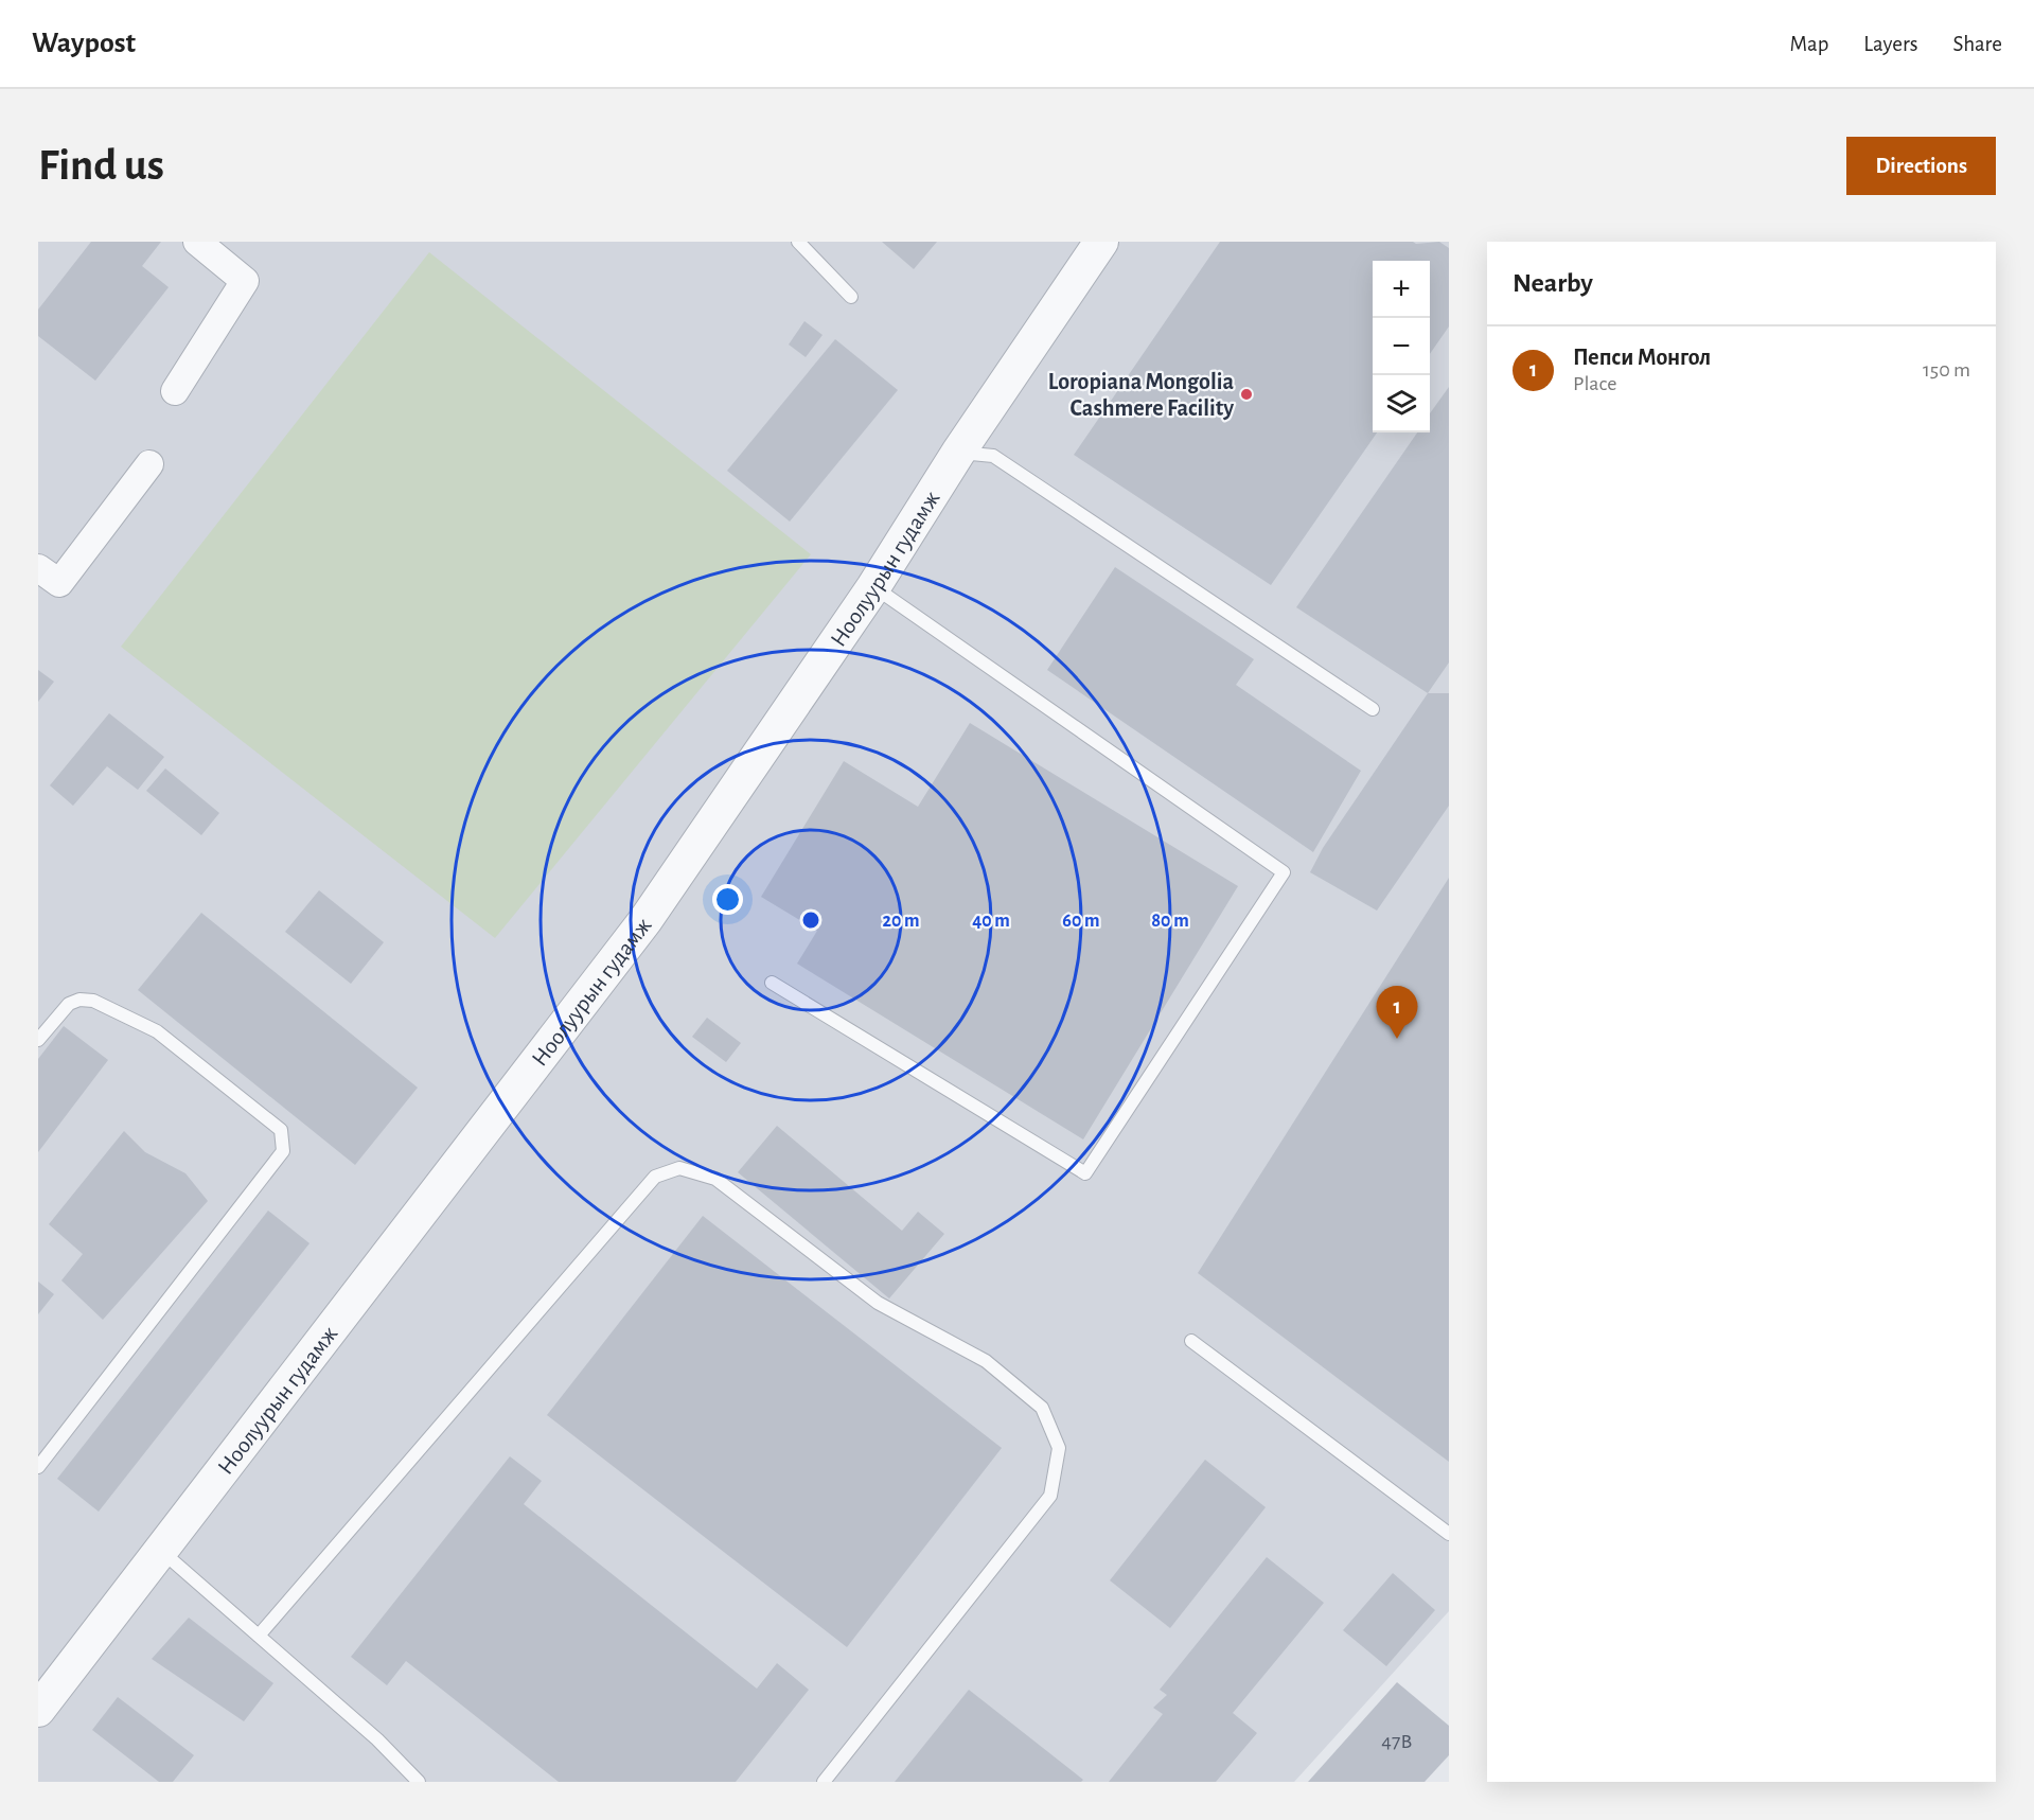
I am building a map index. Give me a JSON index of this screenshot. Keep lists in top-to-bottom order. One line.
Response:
{"streets":{"street":["Ноолуурын гудамж"]},"places":["Loropiana Mongolia Cashmere Facility"],"house_numbers":["47В"],"page":{"header":"Waypost","nav":["Map","Layers","Share"],"buttons":"Directions","title":"Find us","heading":"Nearby","map_buttons":["+","−"],"list":[{"mark":"1","name":"Пепси Монгол","note":"Place","value":"150 m"}],"pins":"1"},"rings":["20 m","40 m","60 m","80 m"]}
